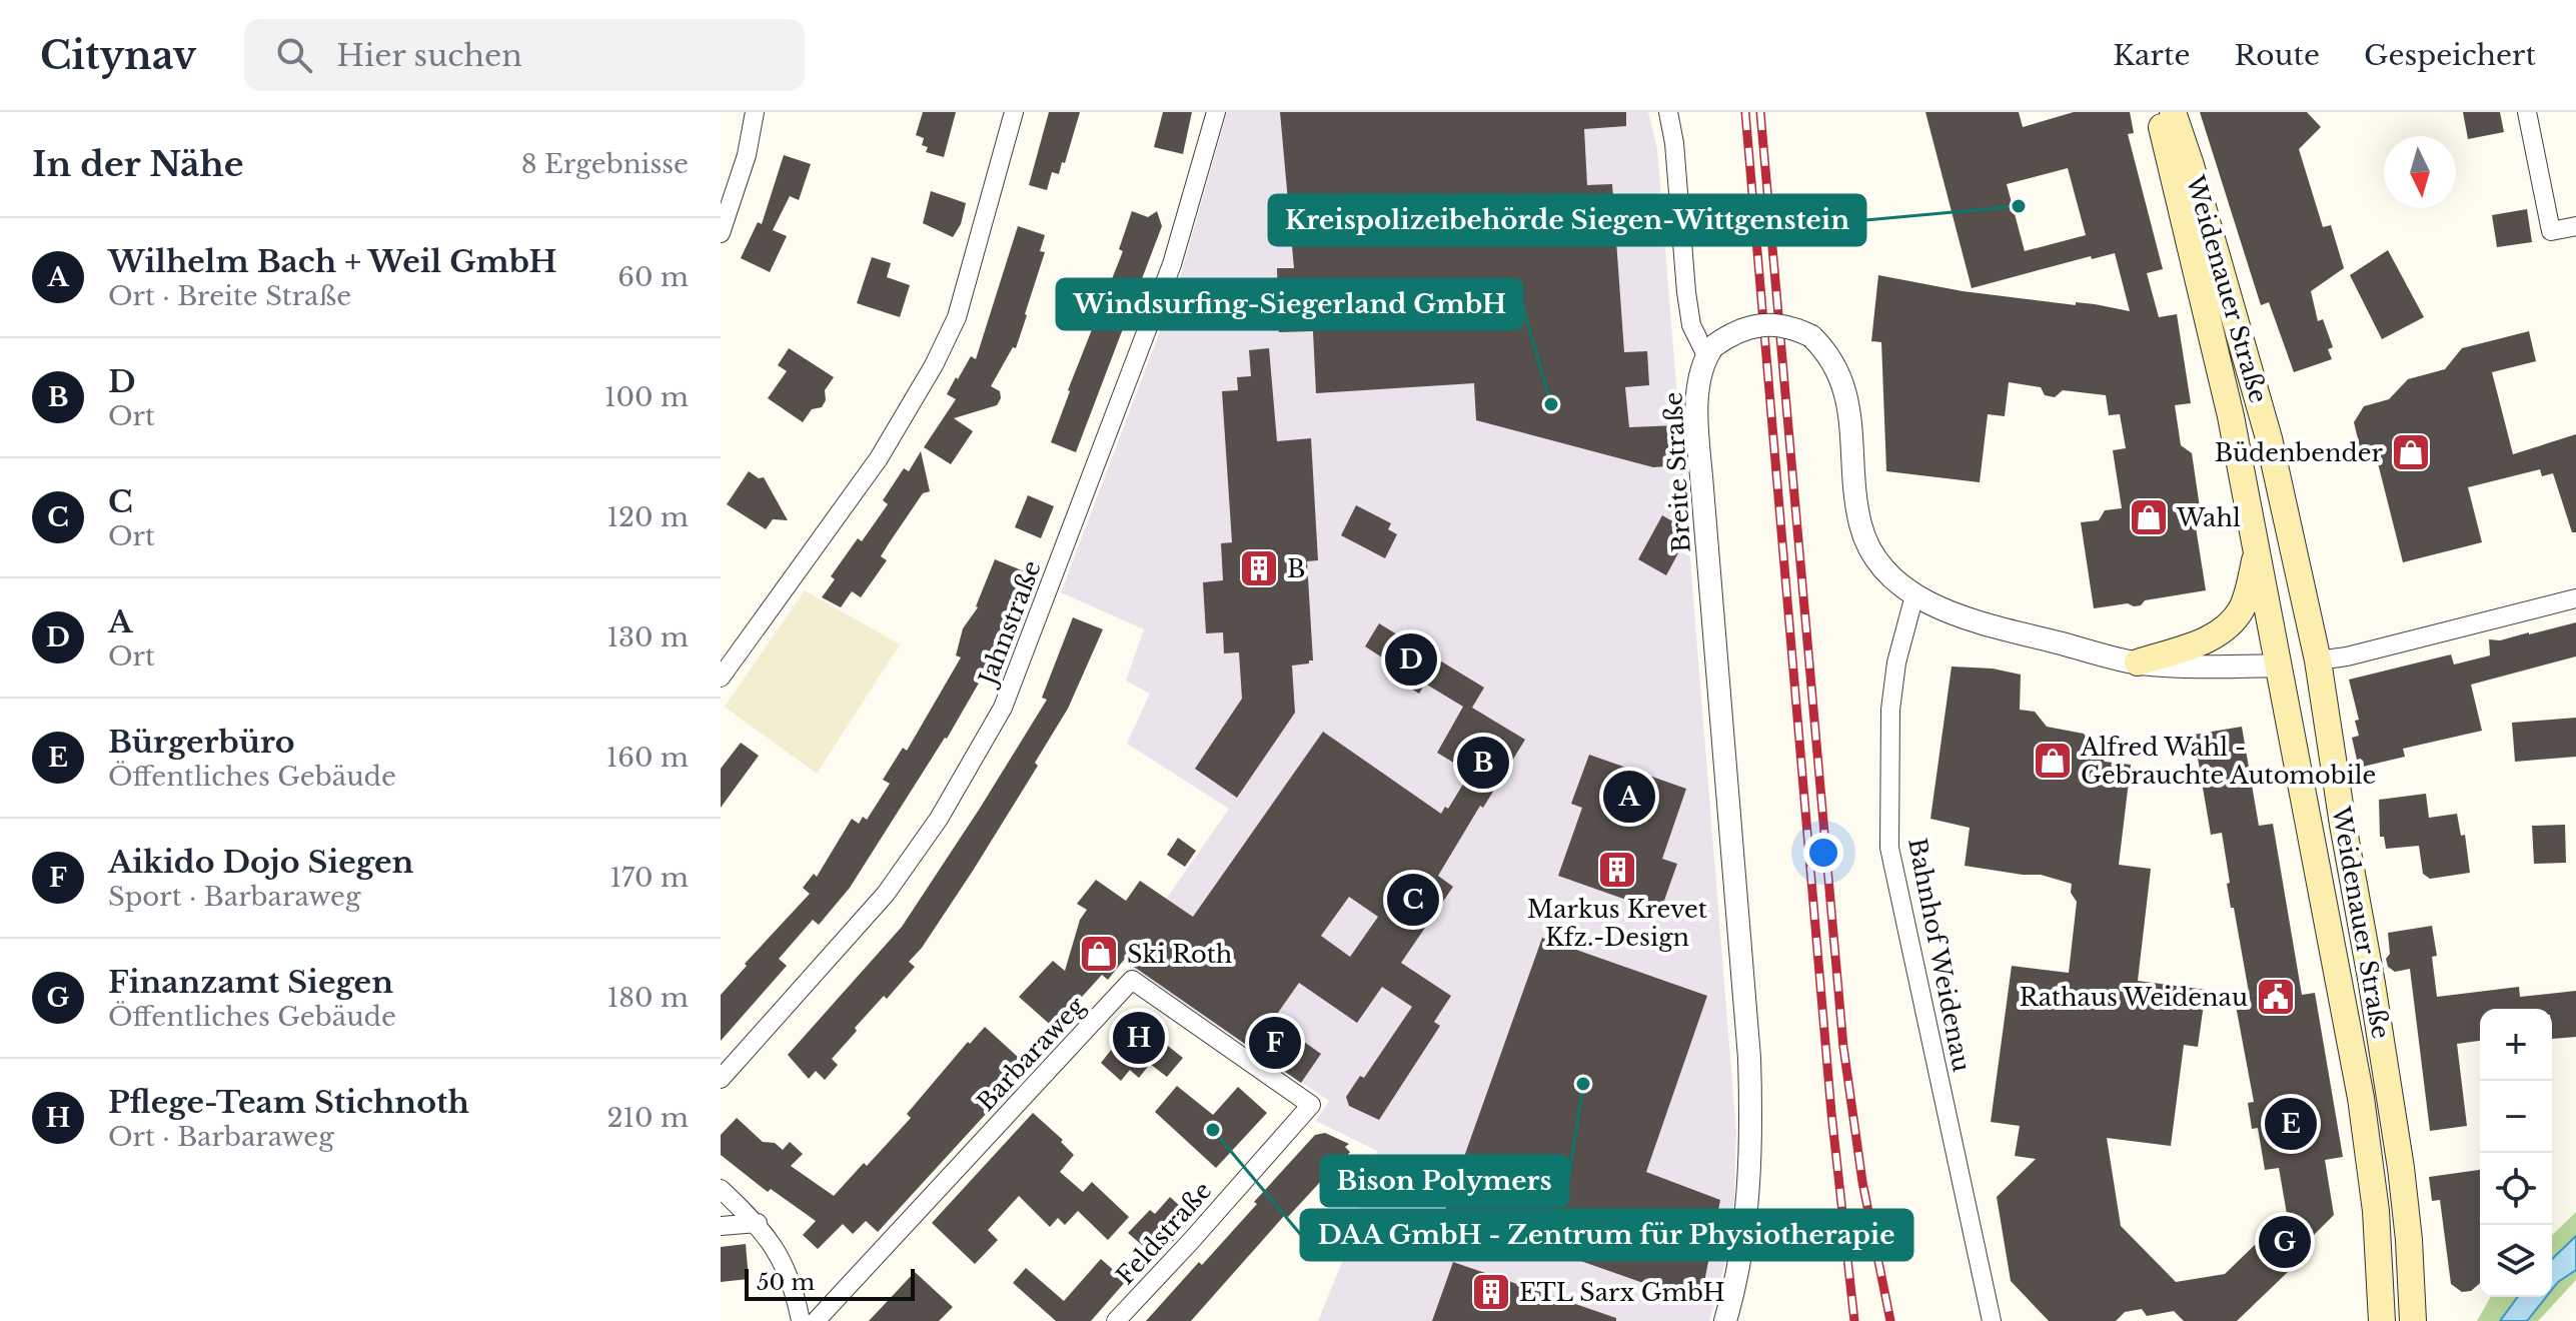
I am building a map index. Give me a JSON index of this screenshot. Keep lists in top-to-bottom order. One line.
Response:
{"streets":{"main road":["Weidenauer Straße"],"street":["Breite Straße","Jahnstraße","Bahnhof Weidenau","Barbaraweg","Feldstraße"]},"crossings":[["Barbaraweg","Feldstraße"]],"places":{"other":["Kreispolizeibehörde Siegen-Wittgenstein","Windsurfing-Siegerland GmbH","Bison Polymers","DAA GmbH - Zentrum für Physiotherapie"],"shop":["Büdenbender","Wahl","Alfred Wahl - Gebrauchte Automobile","Ski Roth"],"building":["B","Markus Krevet Kfz.-Design","ETL Sarx GmbH"],"public building":["Rathaus Weidenau"]},"scale_bar":"50 m","north":"bottom","page":{"header":"Citynav","search":"Hier suchen","nav":["Karte","Route","Gespeichert"],"heading":["In der Nähe","8 Ergebnisse"],"list":[{"mark":"A","name":"Wilhelm Bach + Weil GmbH","note":"Ort · Breite Straße","value":"60 m"},{"mark":"B","name":"D","note":"Ort","value":"100 m"},{"mark":"C","name":"C","note":"Ort","value":"120 m"},{"mark":"D","name":"A","note":"Ort","value":"130 m"},{"mark":"E","name":"Bürgerbüro","note":"Öffentliches Gebäude","value":"160 m"},{"mark":"F","name":"Aikido Dojo Siegen","note":"Sport · Barbaraweg","value":"170 m"},{"mark":"G","name":"Finanzamt Siegen","note":"Öffentliches Gebäude","value":"180 m"},{"mark":"H","name":"Pflege-Team Stichnoth","note":"Ort · Barbaraweg","value":"210 m"}],"pins":["D","B","A","C","H","F","E","G"],"map_buttons":["+","−"],"scale":"50 m"}}
